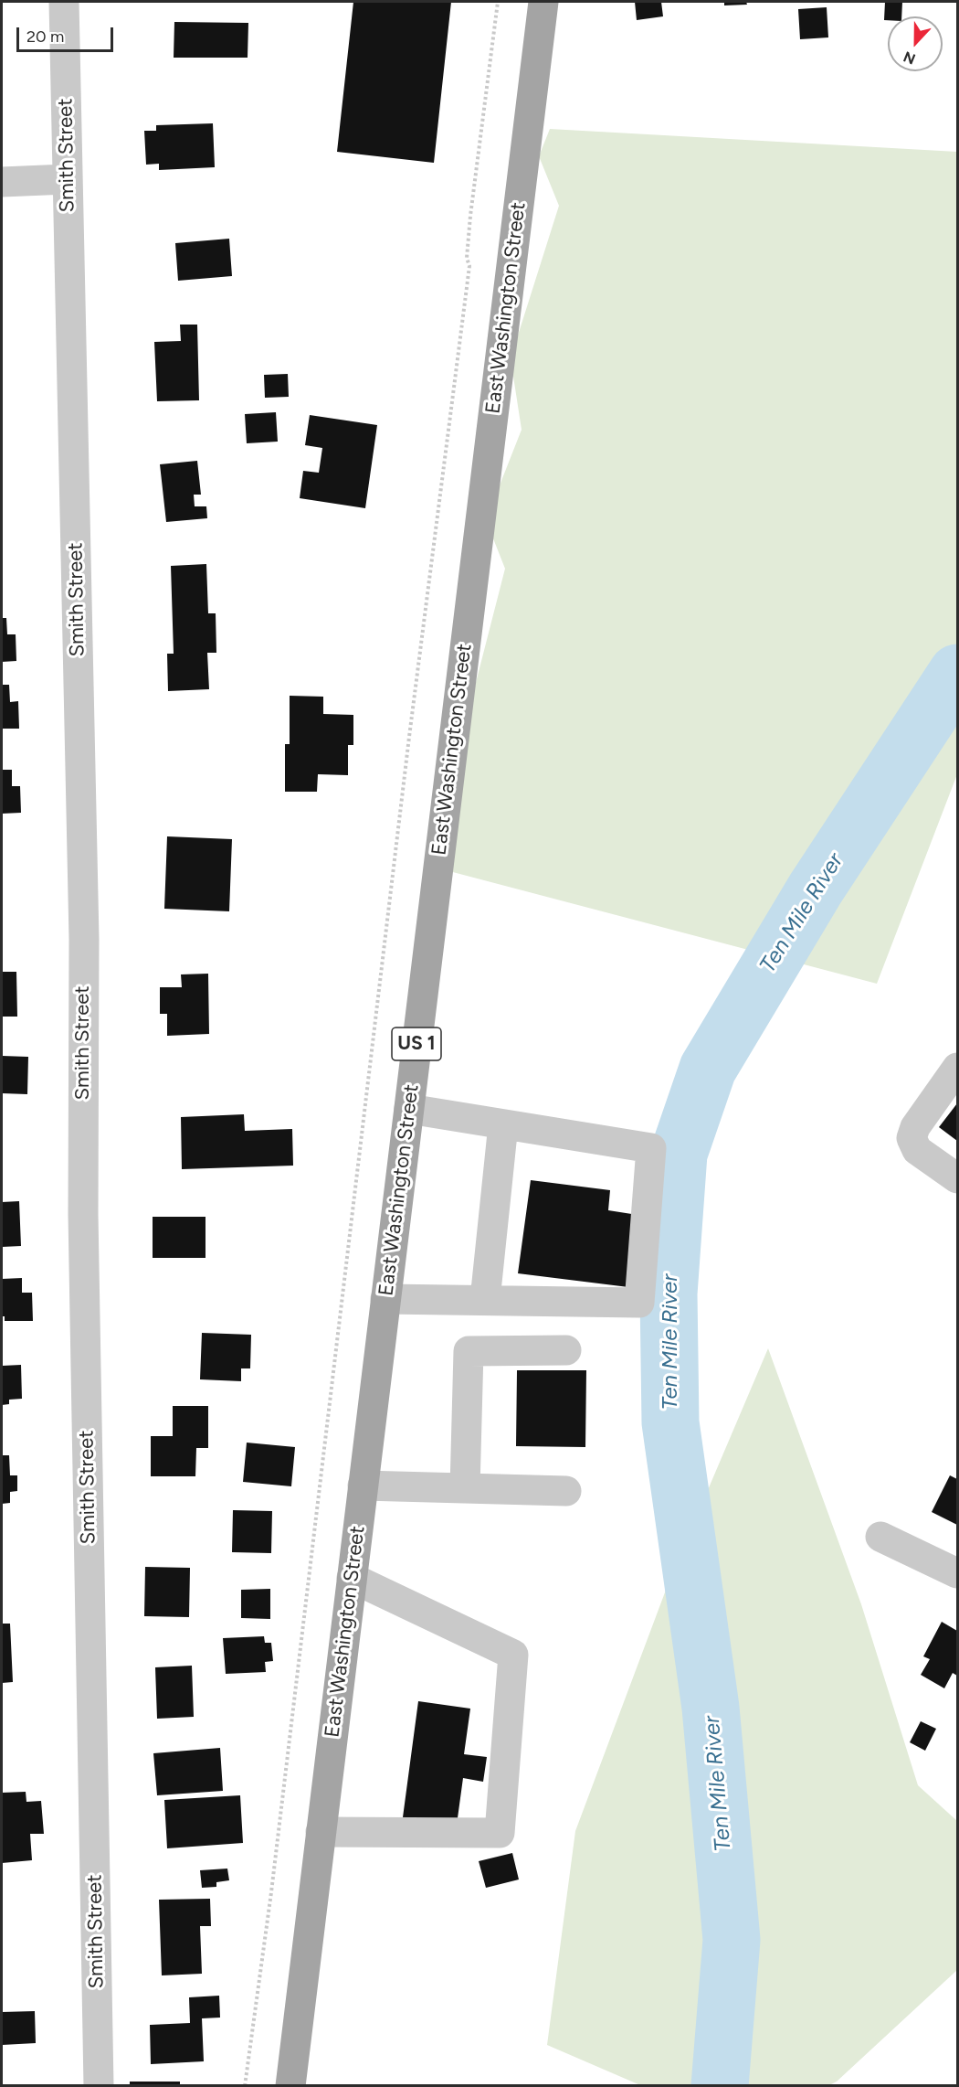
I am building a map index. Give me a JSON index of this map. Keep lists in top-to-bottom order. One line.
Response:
{"streets":{"main road":["East Washington Street","US 1"],"street":["Smith Street"]},"water":["Ten Mile River"],"scale_bar":"20 m","north":"bottom"}
